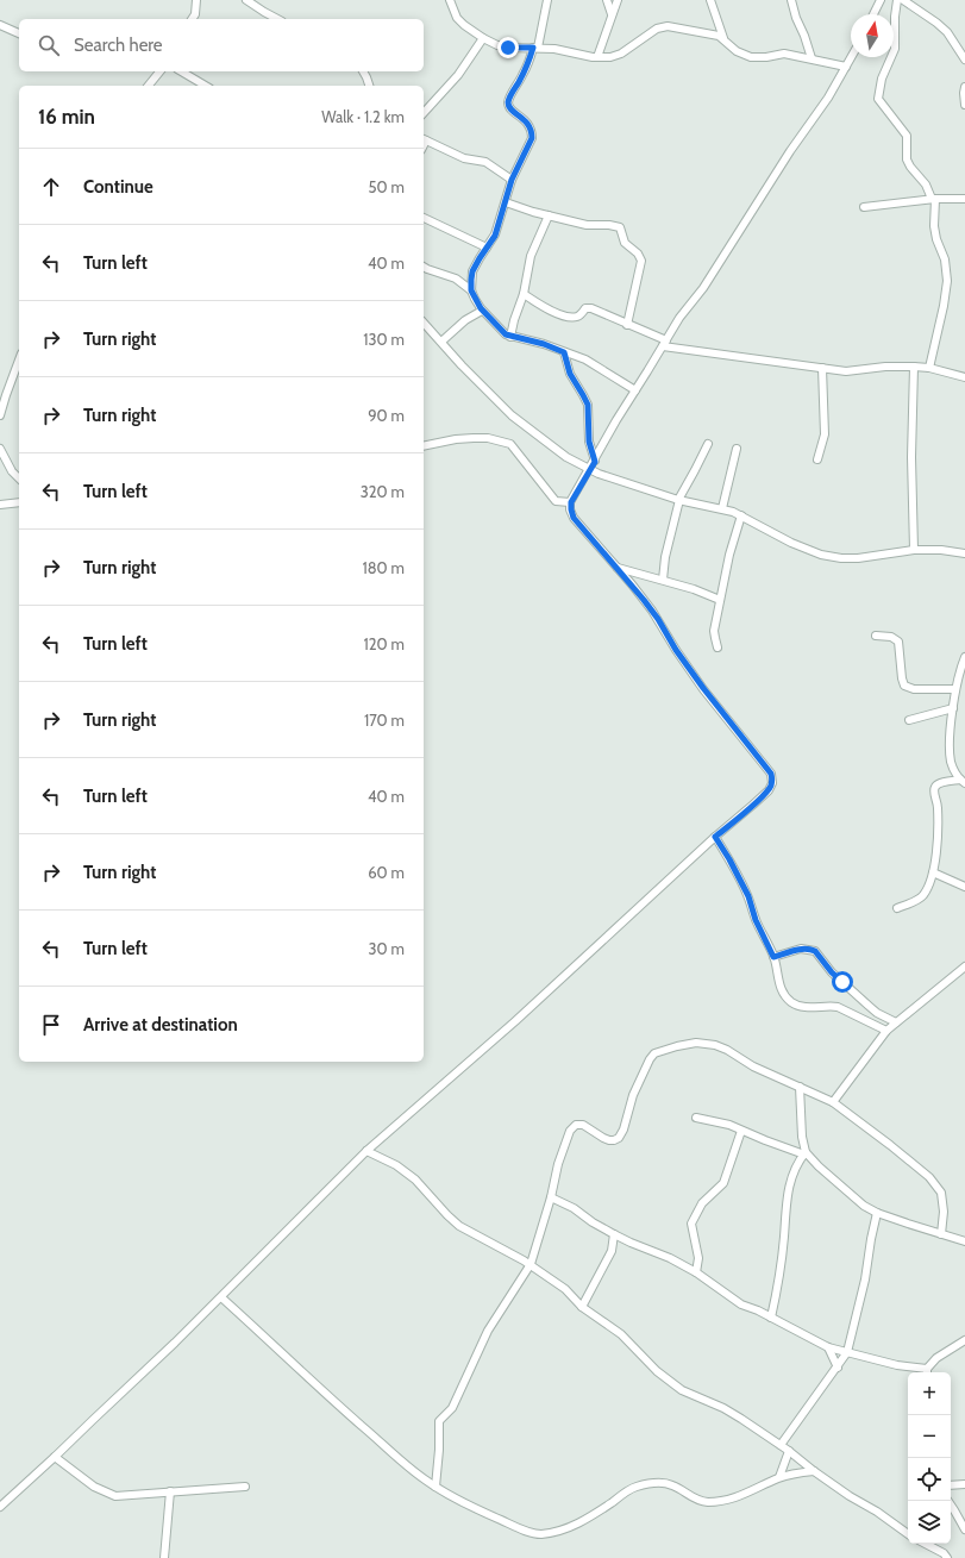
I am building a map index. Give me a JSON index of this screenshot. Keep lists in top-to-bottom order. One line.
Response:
{"north":"top","page":{"search":"Search here","heading":["16 min","Walk · 1.2 km"],"list":[["Continue","50 m"],["Turn left","40 m"],["Turn right","130 m"],["Turn right","90 m"],["Turn left","320 m"],["Turn right","180 m"],["Turn left","120 m"],["Turn right","170 m"],["Turn left","40 m"],["Turn right","60 m"],["Turn left","30 m"],"Arrive at destination"],"map_buttons":["+","−"]}}
